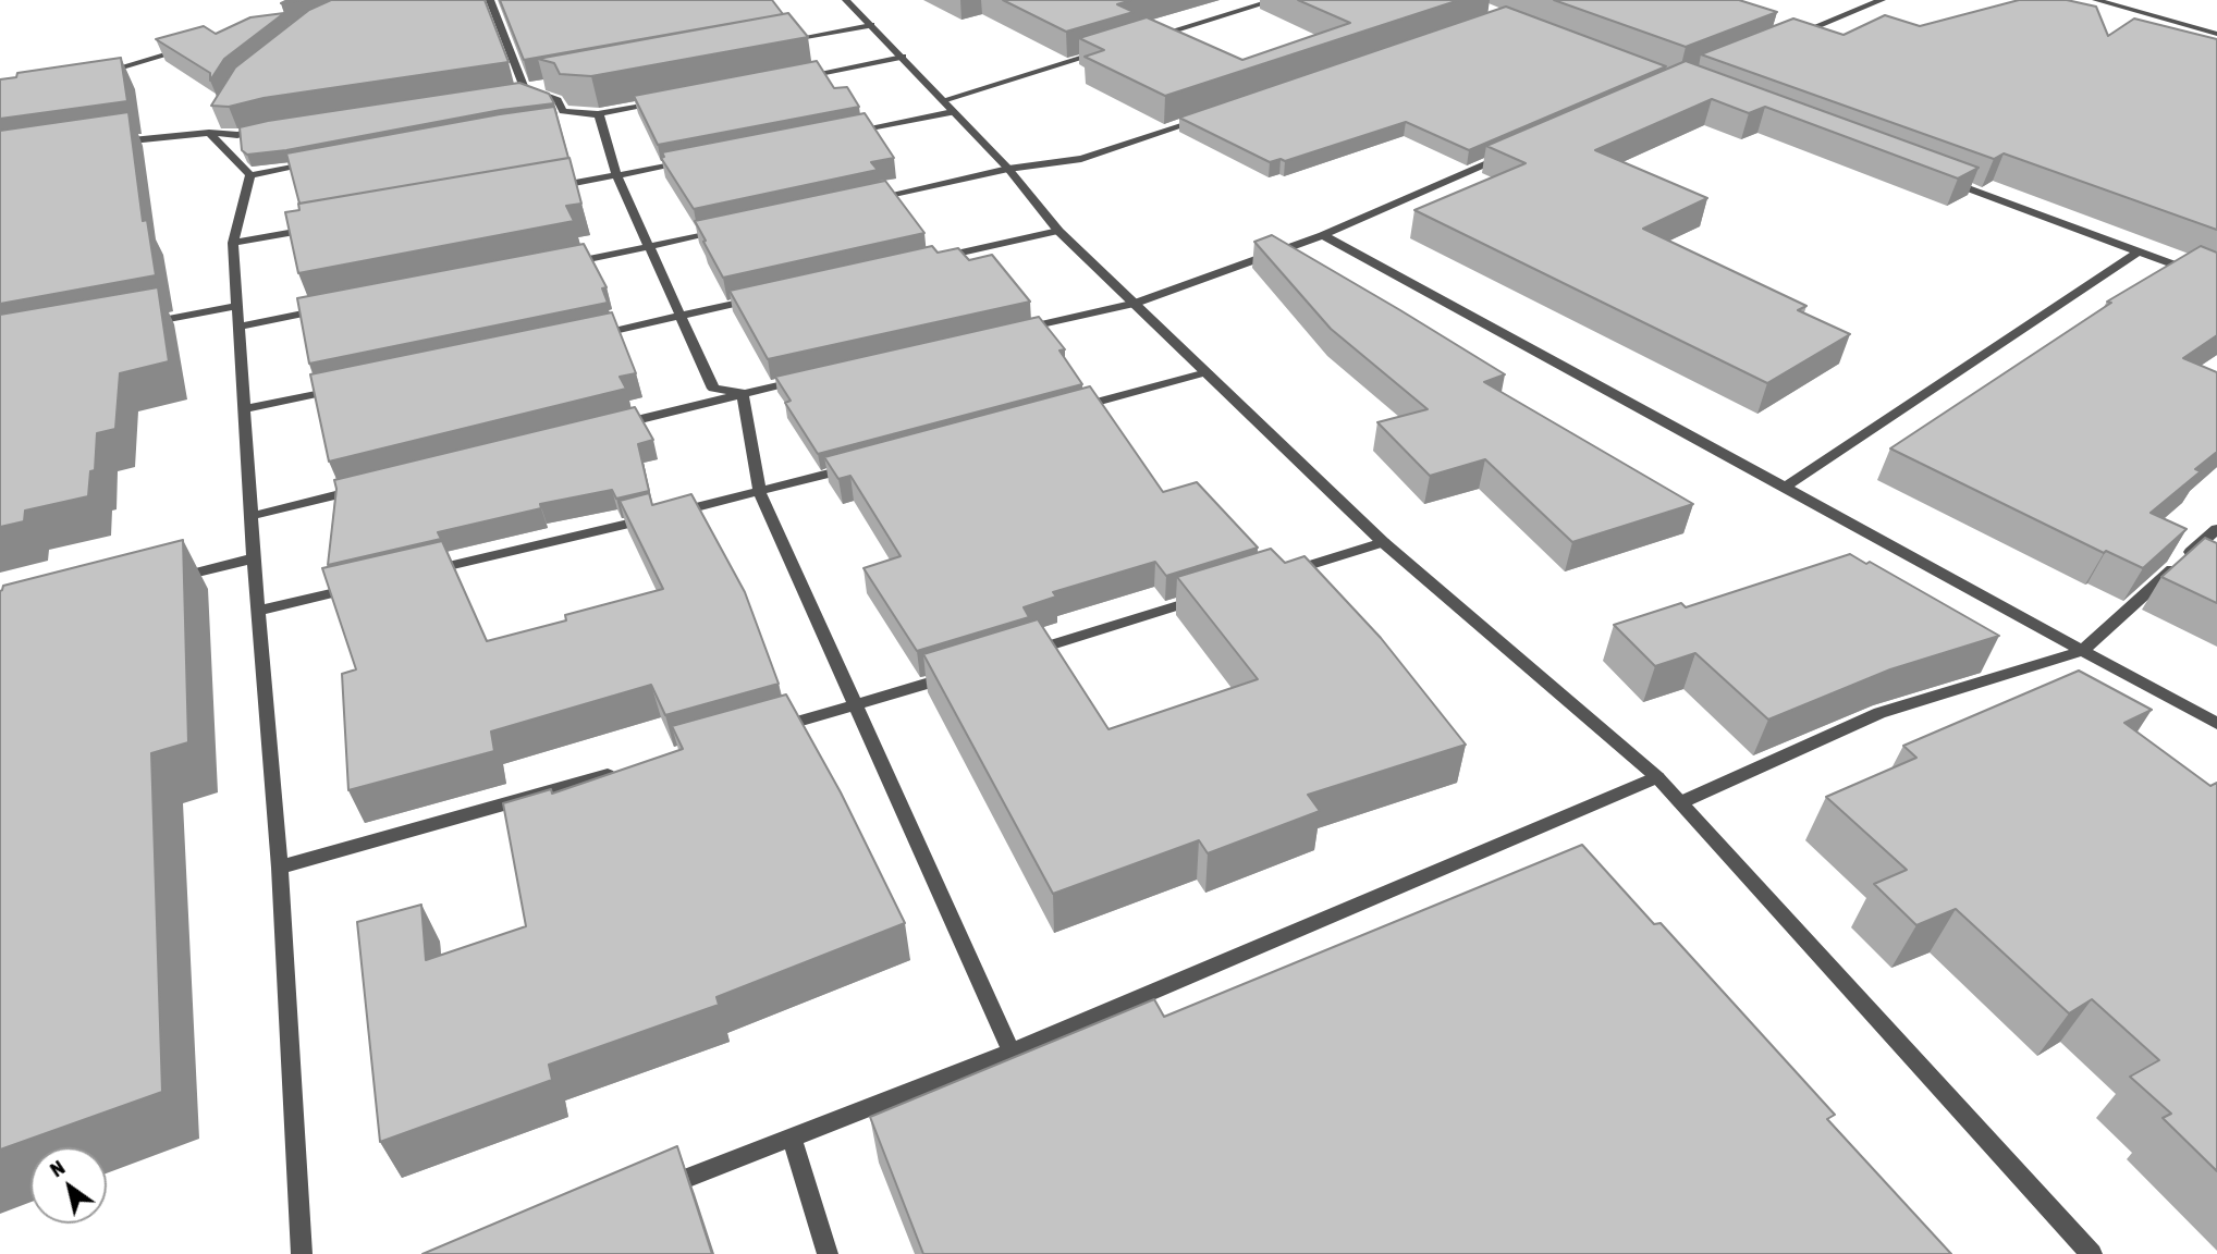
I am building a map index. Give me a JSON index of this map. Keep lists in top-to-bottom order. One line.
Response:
{"north":"top left"}
